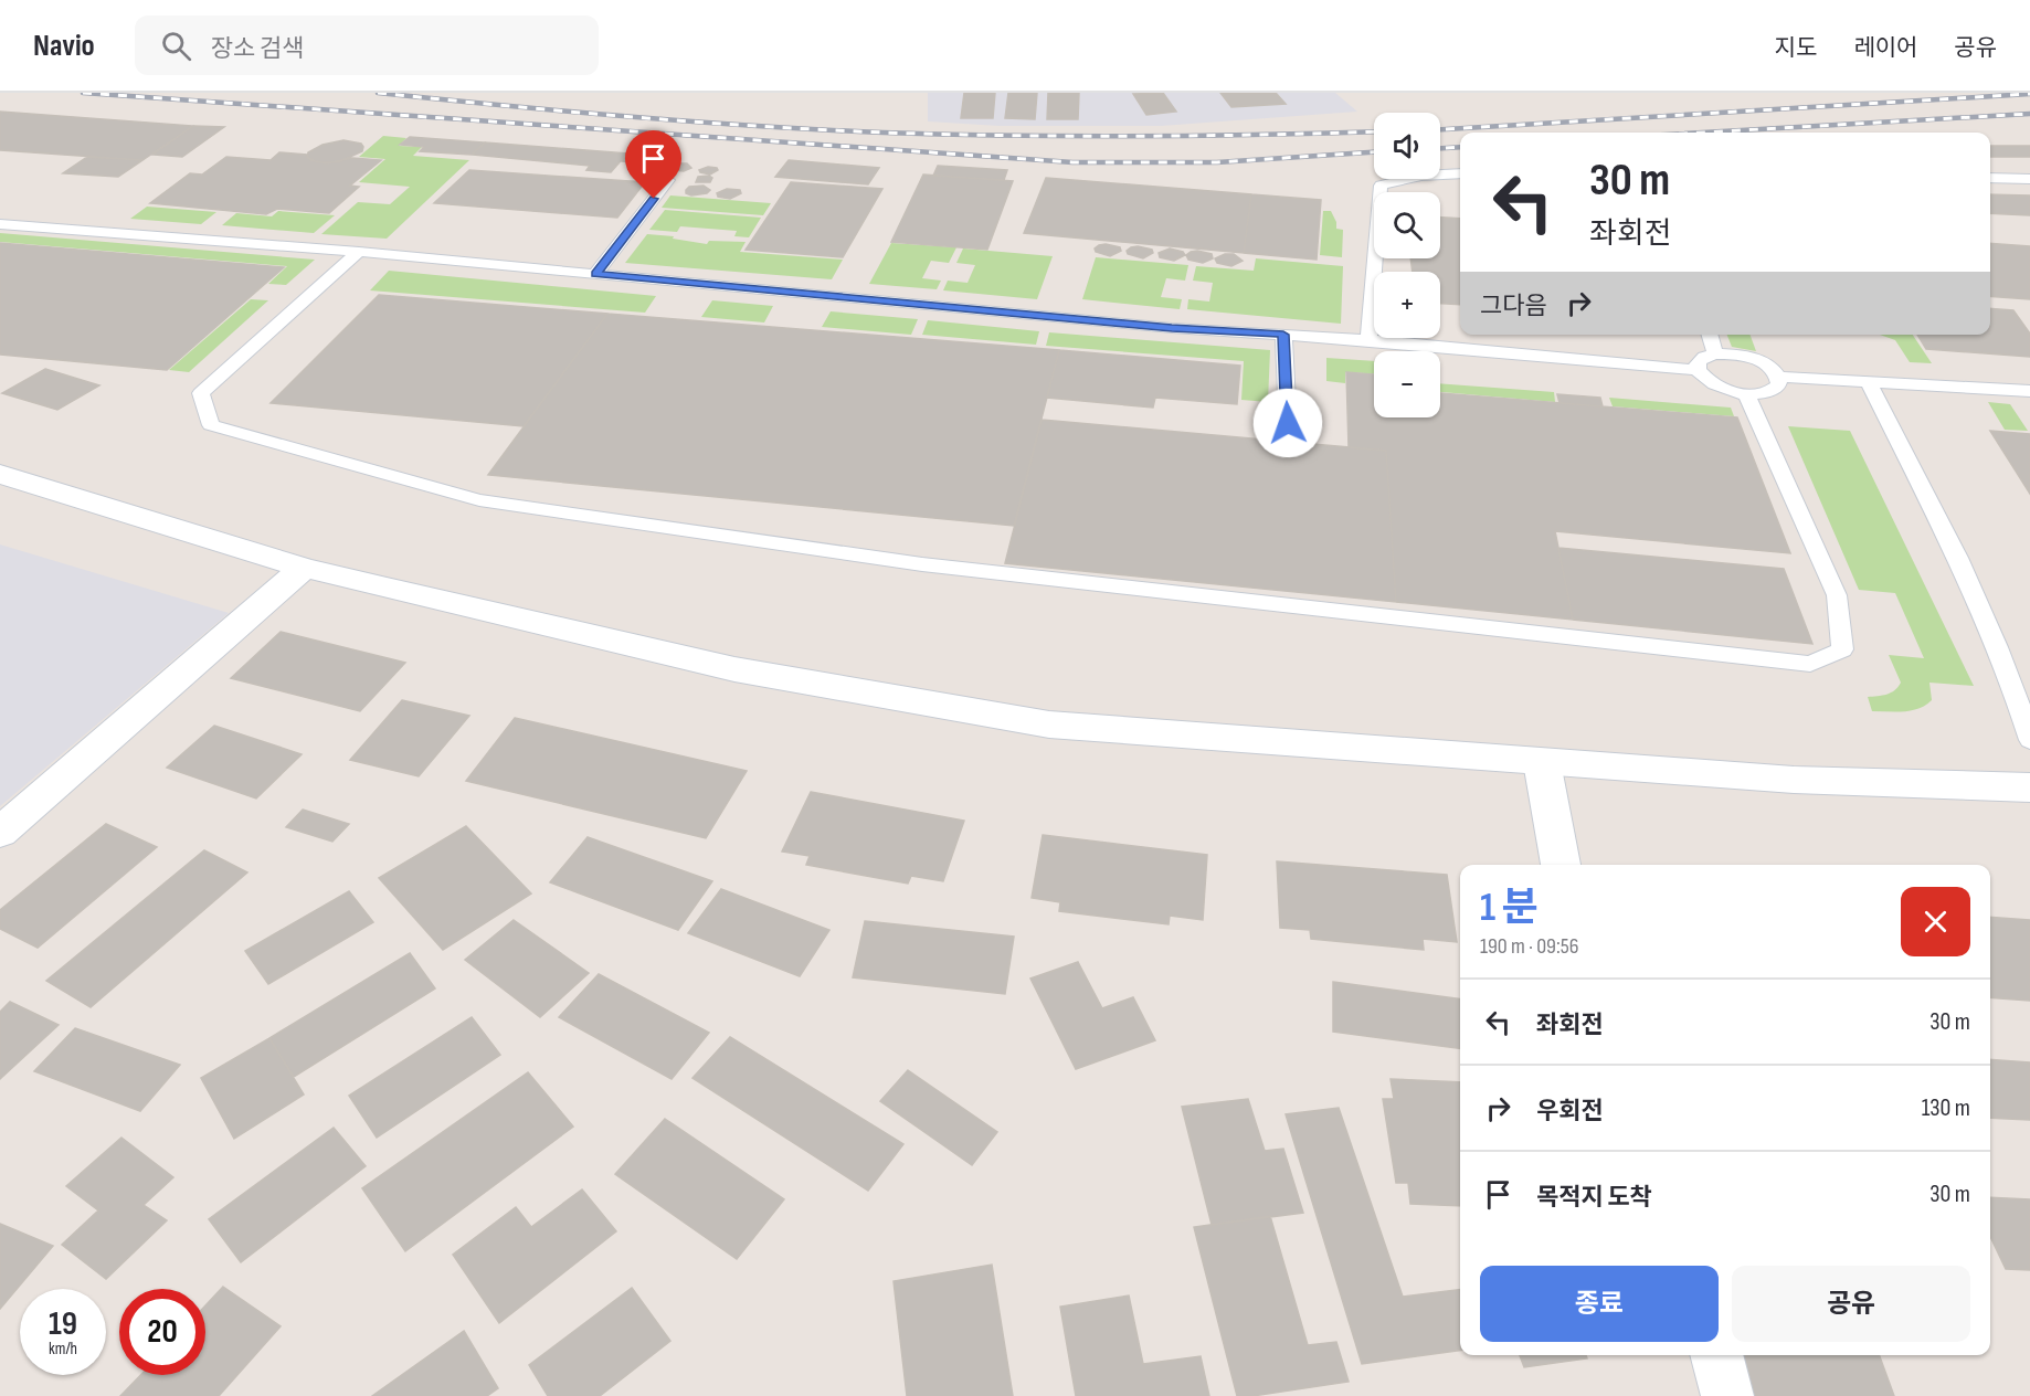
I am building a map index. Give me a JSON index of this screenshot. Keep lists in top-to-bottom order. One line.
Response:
{"page":{"header":"Navio","search":"장소 검색","nav":["지도","레이어","공유"],"map_buttons":["+","−"],"turn":["30 m","좌회전"],"then":"그다음","heading":["1 분","190 m · 09:56"],"list":[{"name":"좌회전","value":"30 m"},{"name":"우회전","value":"130 m"},{"name":"목적지 도착","value":"30 m"}],"buttons":["종료","공유"],"speed":"19 km/h","limit":"20"}}
